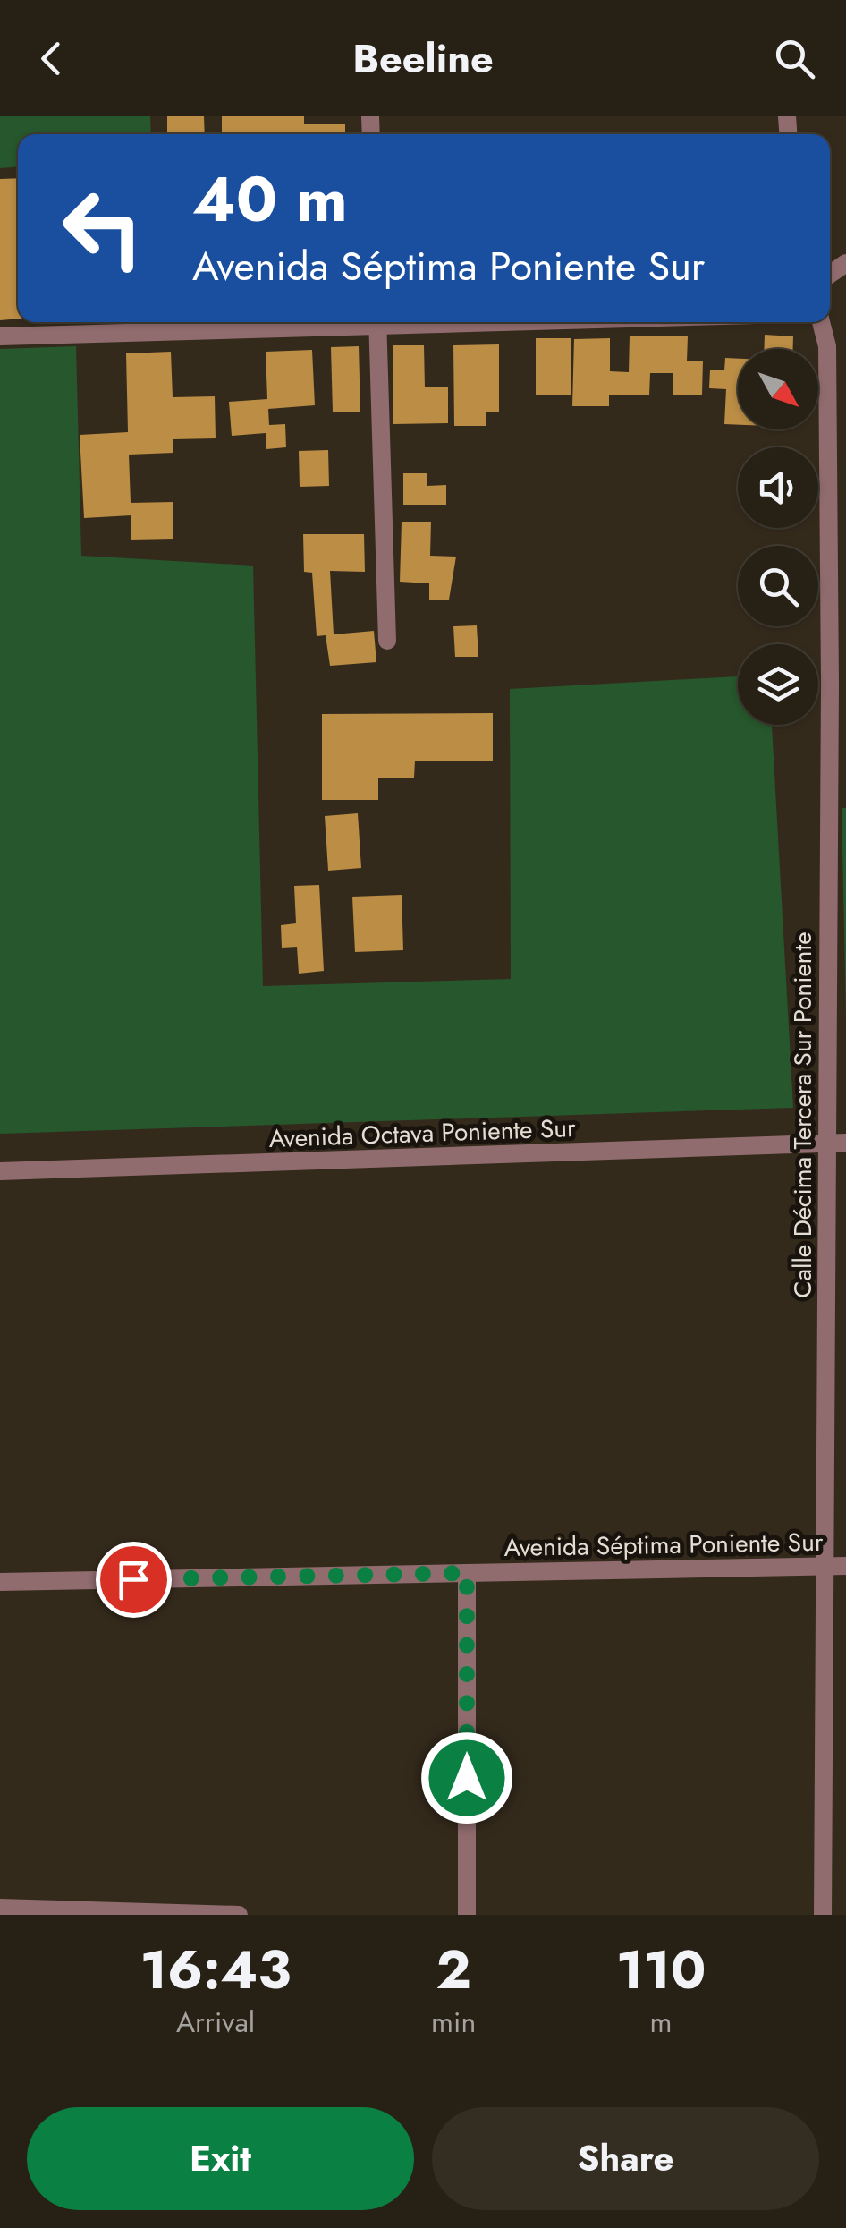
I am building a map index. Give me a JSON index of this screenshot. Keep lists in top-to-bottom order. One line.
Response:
{"streets":{"street":["Calle Décima Tercera Sur Poniente","Avenida Octava Poniente Sur","Avenida Séptima Poniente Sur"]},"crossings":[["Calle Décima Tercera Sur Poniente","Avenida Octava Poniente Sur"],["Calle Décima Tercera Sur Poniente","Avenida Séptima Poniente Sur"]],"north":"bottom right","page":{"header":"Beeline","turn":["40 m","Avenida Séptima Poniente Sur"],"eta":["16:43","Arrival","2","min","110","m"],"buttons":["Exit","Share"]}}
